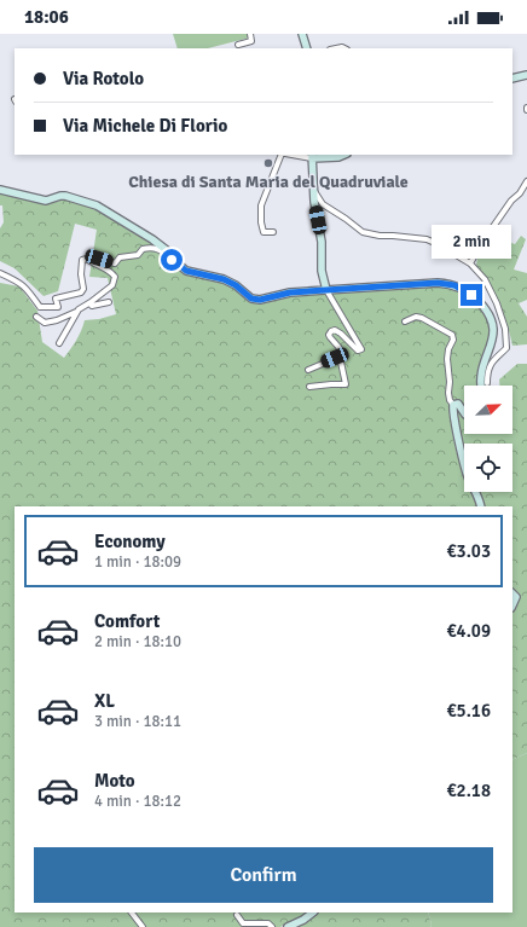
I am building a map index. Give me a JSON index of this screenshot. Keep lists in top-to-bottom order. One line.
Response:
{"places":["Chiesa di Santa Maria del Quadruviale"],"north":"top right","page":{"status":"18:06","banner":["Via Rotolo","Via Michele Di Florio"],"bubble":"2 min","list":[{"name":"Economy","note":"1 min · 18:09","value":"€3.03"},{"name":"Comfort","note":"2 min · 18:10","value":"€4.09"},{"name":"XL","note":"3 min · 18:11","value":"€5.16"},{"name":"Moto","note":"4 min · 18:12","value":"€2.18"}],"buttons":"Confirm"}}
